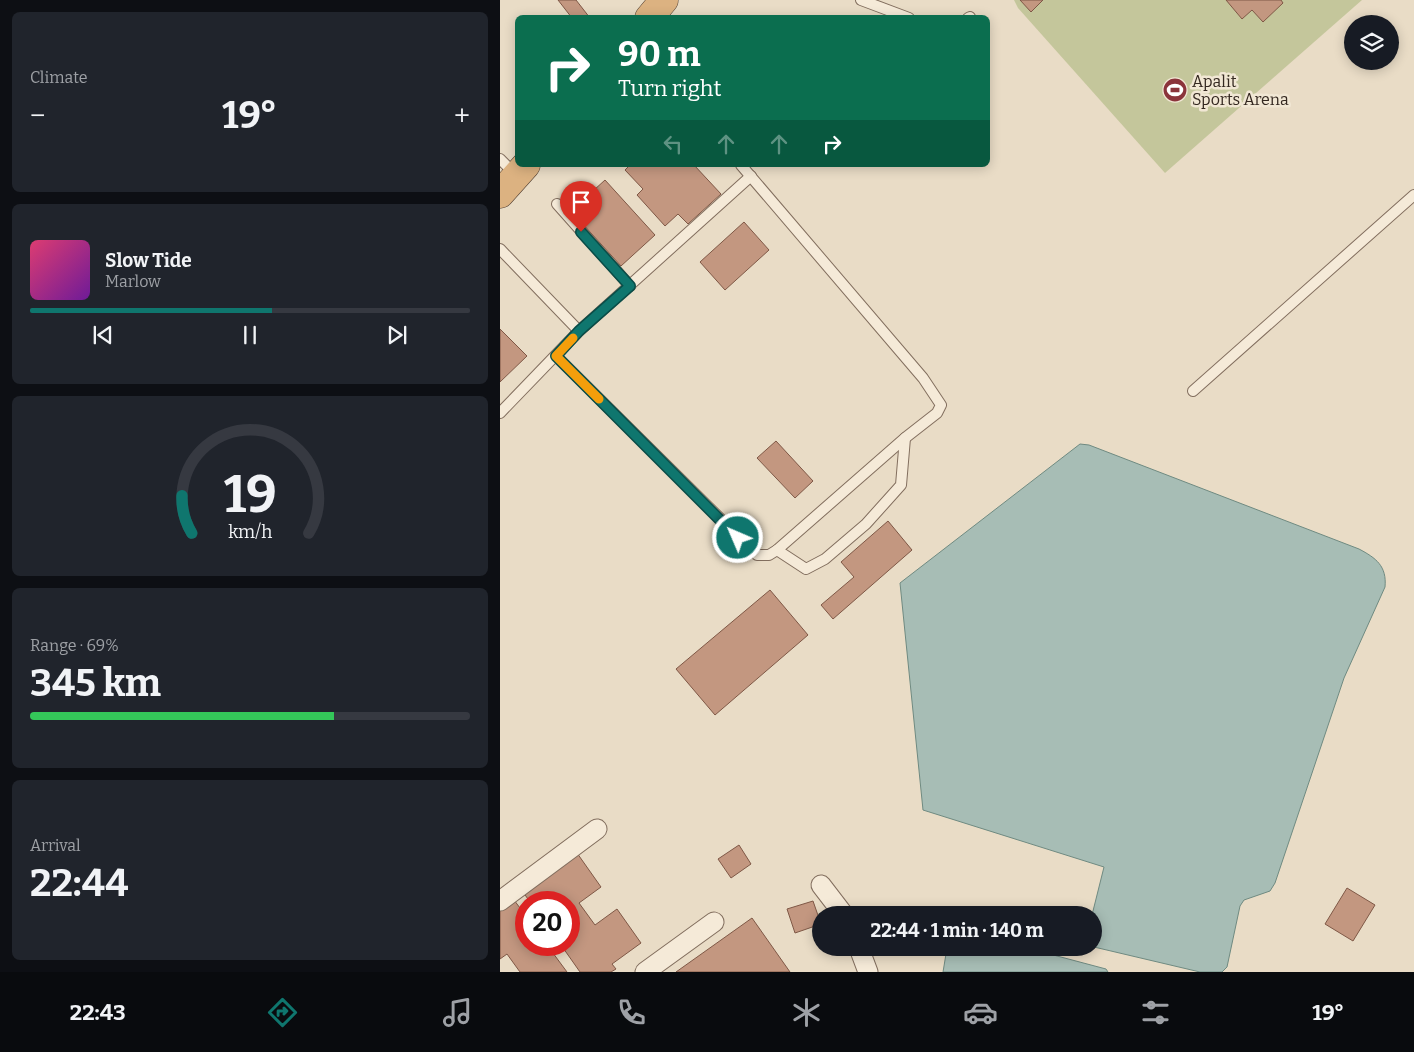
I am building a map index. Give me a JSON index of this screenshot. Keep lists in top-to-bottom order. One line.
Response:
{"places":{"sports":["Apalit Sports Arena"]},"page":{"tile":["Climate",["Range · 69%","345 km"],["Arrival","22:44"]],"turn":["90 m","Turn right"],"heat":["−","19°","+"],"song":["Slow Tide","Marlow"],"limit":"20","trip":"22:44 · 1 min · 140 m","tabs":["22:43","19°"],"gauge":["19","km/h"]}}
